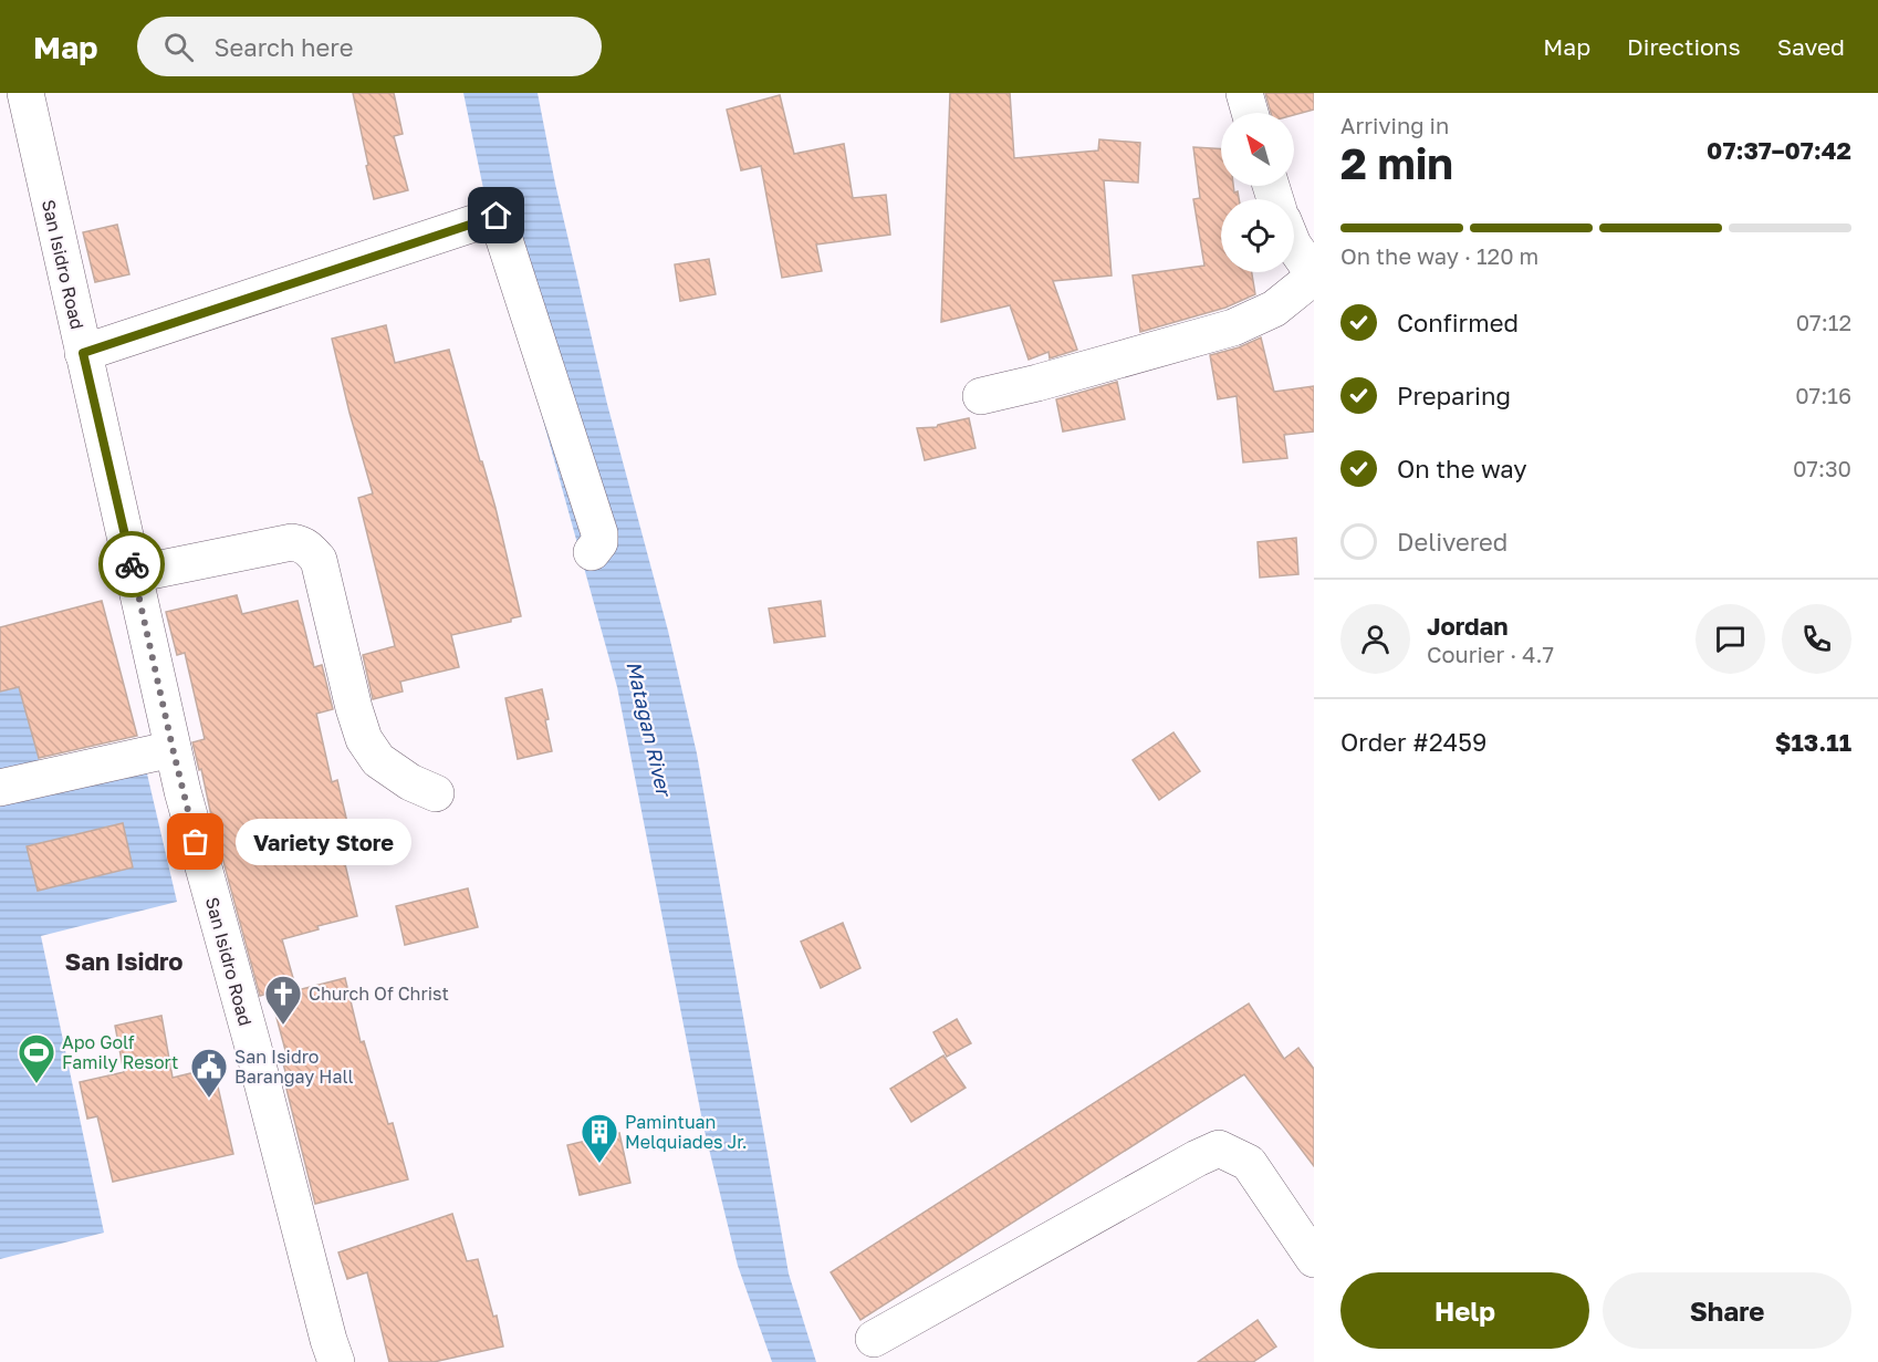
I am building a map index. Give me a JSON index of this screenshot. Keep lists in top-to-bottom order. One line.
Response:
{"streets":{"street":["San Isidro Road"]},"districts":["San Isidro"],"water":["Matagan River"],"places":{"other":["Variety Store"],"church":["Church Of Christ"],"sports":["Apo Golf Family Resort"],"public building":["San Isidro Barangay Hall"],"building":["Pamintuan Melquiades Jr."]},"north":"top left","page":{"header":"Map","search":"Search here","nav":["Map","Directions","Saved"],"heading":["2 min","Arriving in","07:37–07:42"],"panel":["Jordan","Courier · 4.7","Order #2459","$13.11"],"bar":"On the way · 120 m","list":[["Confirmed","07:12"],["Preparing","07:16"],["On the way","07:30"],"Delivered"],"bubble":"Variety Store","buttons":["Help","Share"]}}
